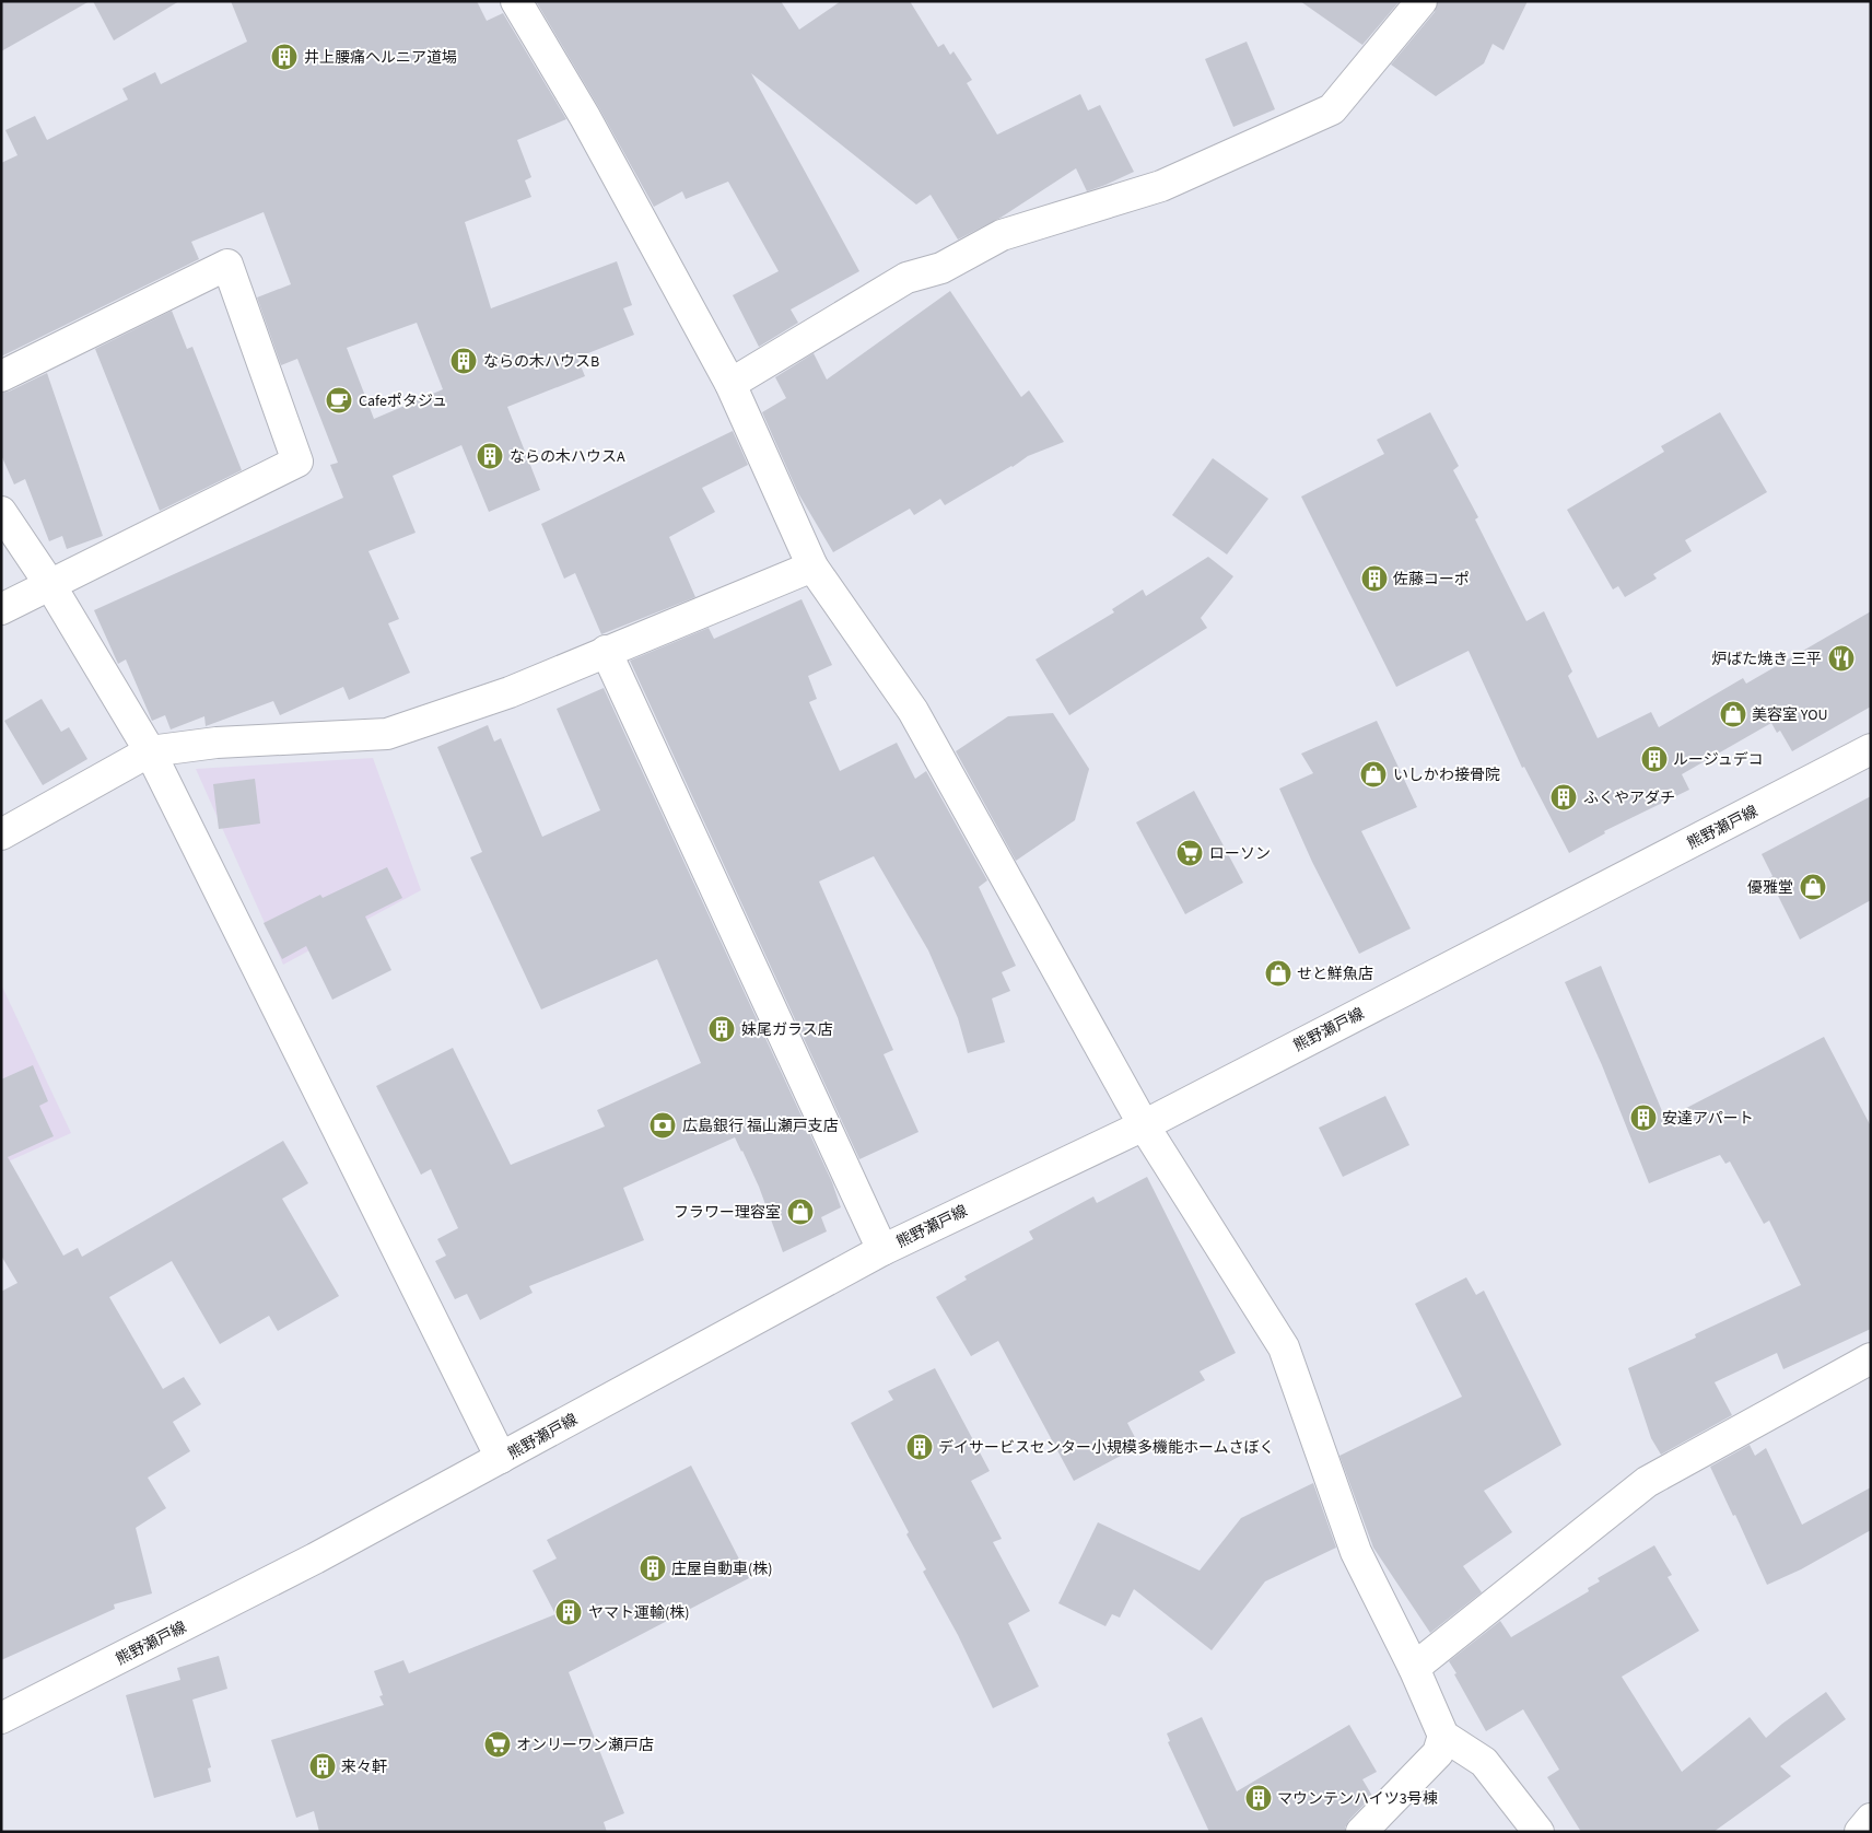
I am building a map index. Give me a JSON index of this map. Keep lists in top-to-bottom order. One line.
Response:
{"streets":{"street":["熊野瀬戸線"]},"places":{"building":["井上腰痛ヘルニア道場","ならの木ハウスB","ならの木ハウスA","佐藤コーポ","ルージュデコ","ふくやアダチ","妹尾ガラス店","安達アパート","デイサービスセンター小規模多機能ホームさぼく","庄屋自動車(株)","ヤマト運輸(株)","来々軒","マウンテンハイツ3号棟"],"cafe":["Cafeポタジュ"],"restaurant":["炉ばた焼き 三平"],"shop":["美容室 YOU","いしかわ接骨院","優雅堂","せと鮮魚店","フラワー理容室"],"supermarket":["ローソン","オンリーワン瀬戸店"],"bank":["広島銀行 福山瀬戸支店"]}}
